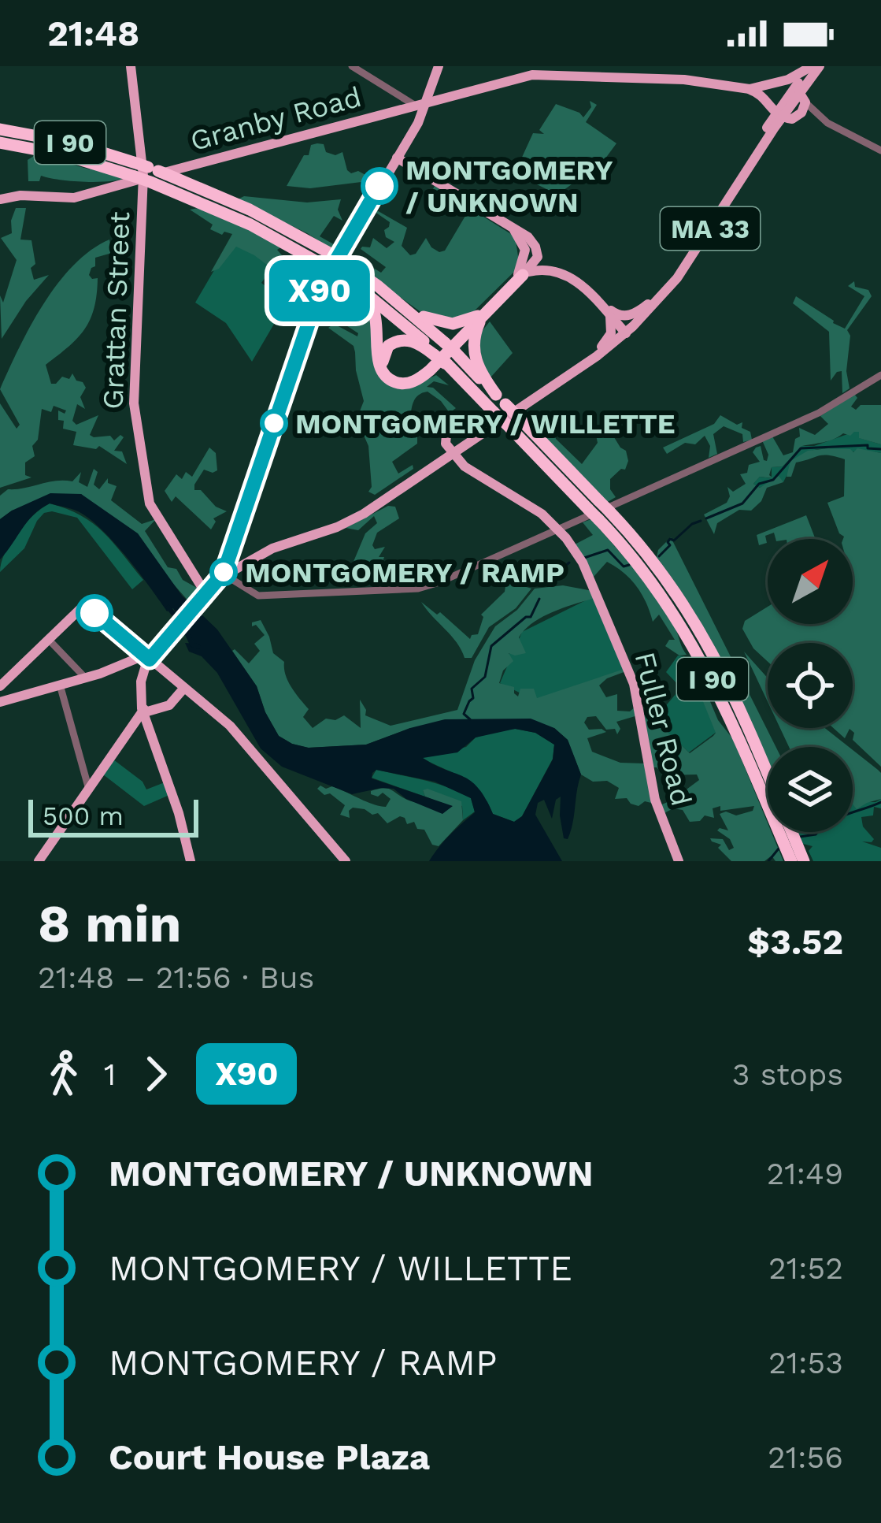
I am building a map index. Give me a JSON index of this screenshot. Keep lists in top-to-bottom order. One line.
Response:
{"streets":{"highway":["I 90"],"main road":["Granby Road","MA 33","Grattan Street","Fuller Road"]},"crossings":[["Granby Road","I 90"],["Granby Road","Grattan Street"],["I 90","MA 33"],["I 90","Grattan Street"],["MA 33","Grattan Street"],["MA 33","Fuller Road"]],"places":["MONTGOMERY / UNKNOWN","MONTGOMERY / WILLETTE","MONTGOMERY / RAMP"],"lines":["bus line X90"],"scale_bar":"500 m","north":"top right","page":{"status":"21:48","on_map":"X90","scale":"500 m","heading":["8 min","21:48 – 21:56 · Bus","$3.52"],"legs":["1","X90","3 stops"],"list":[{"name":"MONTGOMERY / UNKNOWN","value":"21:49"},{"name":"MONTGOMERY / WILLETTE","value":"21:52"},{"name":"MONTGOMERY / RAMP","value":"21:53"},{"name":"Court House Plaza","value":"21:56"}]}}
